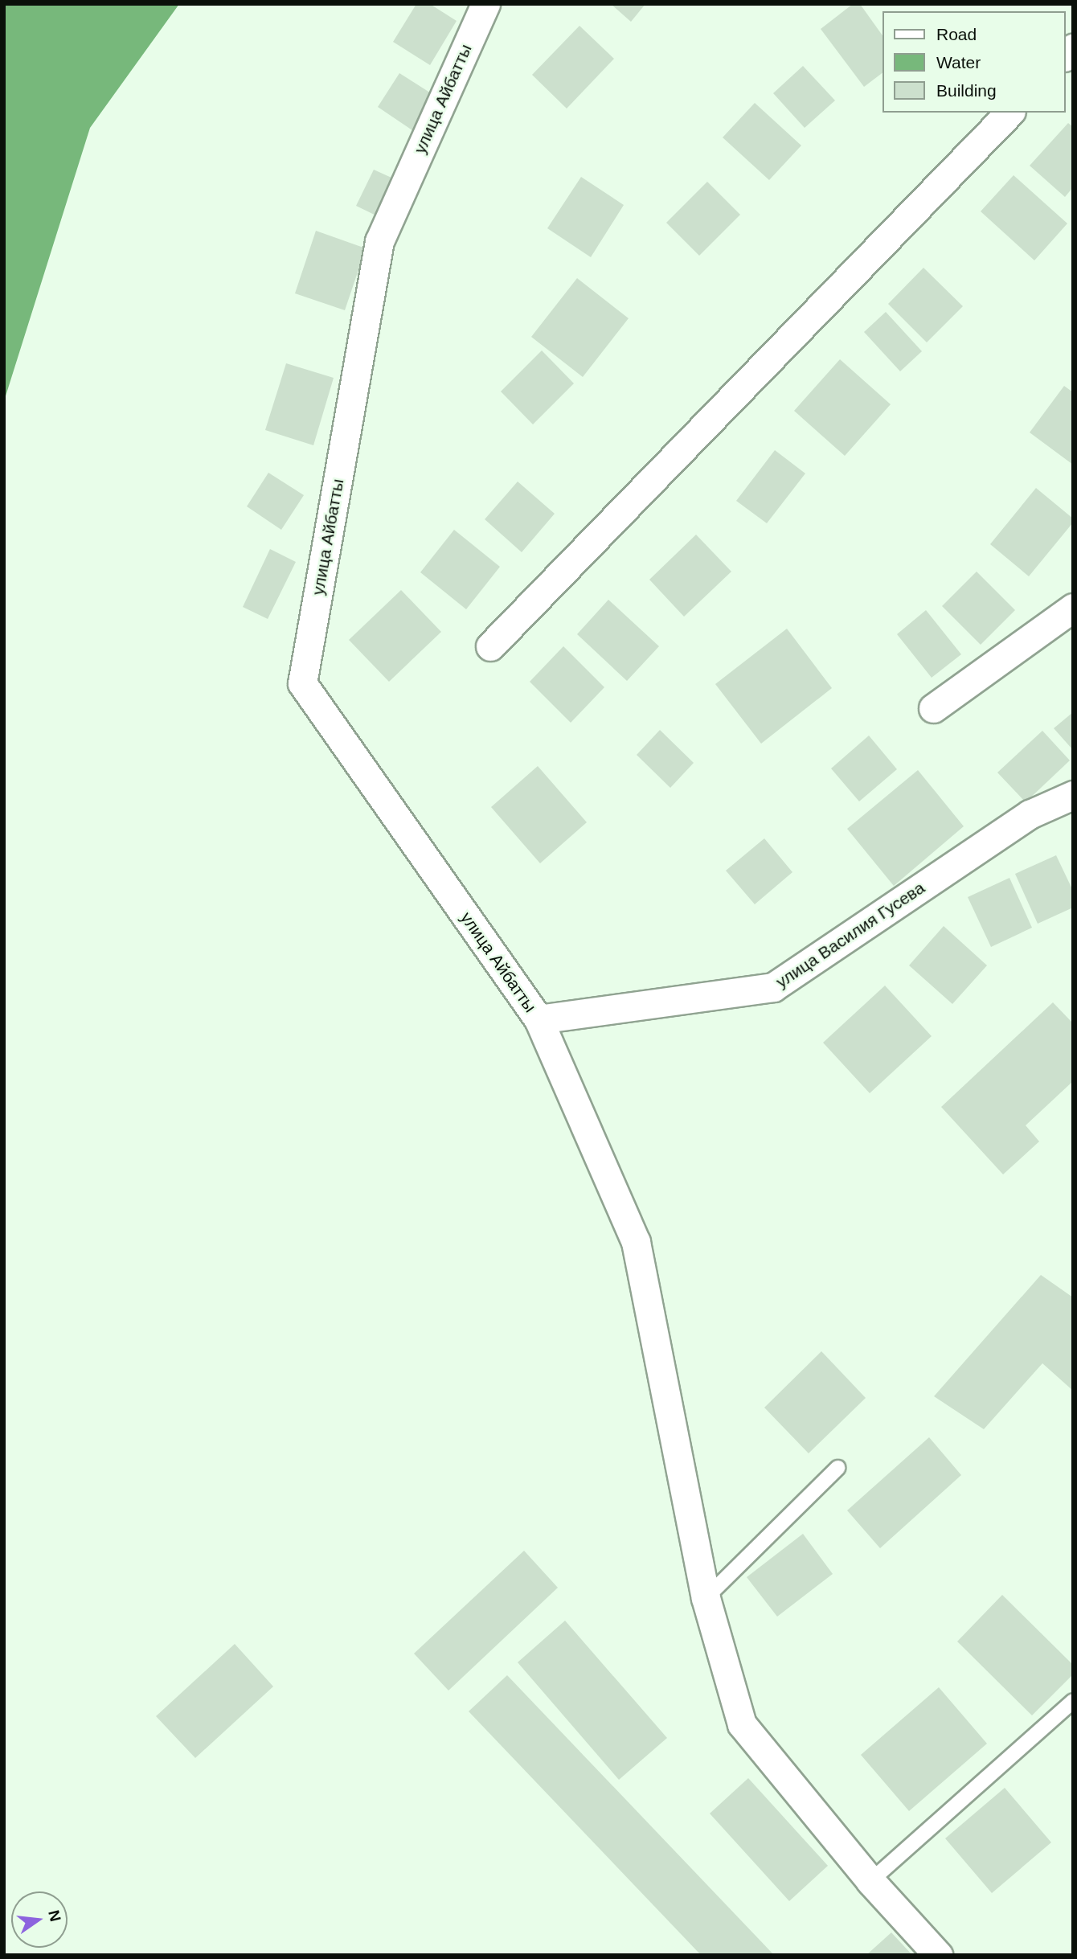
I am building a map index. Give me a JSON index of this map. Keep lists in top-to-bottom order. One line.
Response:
{"streets":{"street":["улица Айбатты","улица Василия Гусева"]},"crossings":[["улица Айбатты","улица Василия Гусева"]],"legend":["Road","Water","Building"],"north":"right"}
